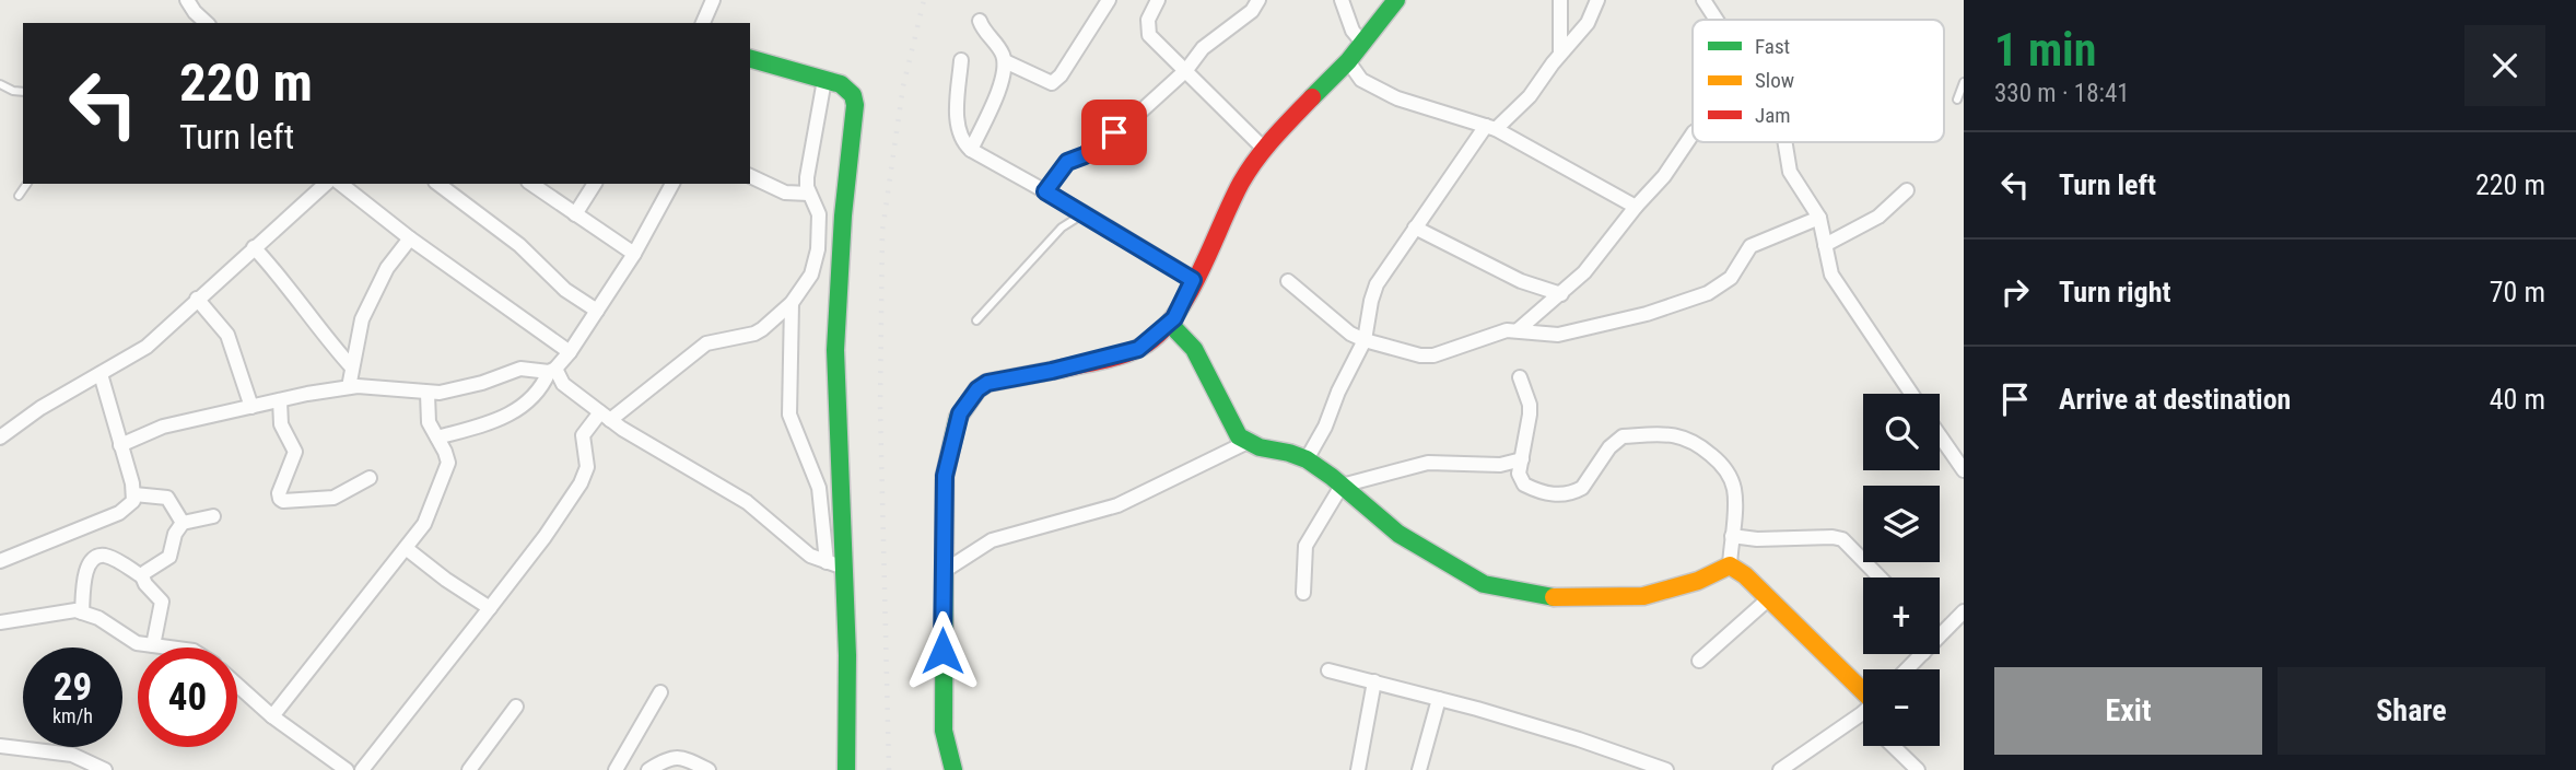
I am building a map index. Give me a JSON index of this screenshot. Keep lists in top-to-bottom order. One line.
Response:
{"legend":["Fast","Slow","Jam"],"page":{"heading":["1 min","330 m · 18:41"],"turn":["220 m","Turn left"],"list":[{"name":"Turn left","value":"220 m"},{"name":"Turn right","value":"70 m"},{"name":"Arrive at destination","value":"40 m"}],"map_buttons":["+","−"],"speed":"29 km/h","limit":"40","buttons":["Exit","Share"]}}
